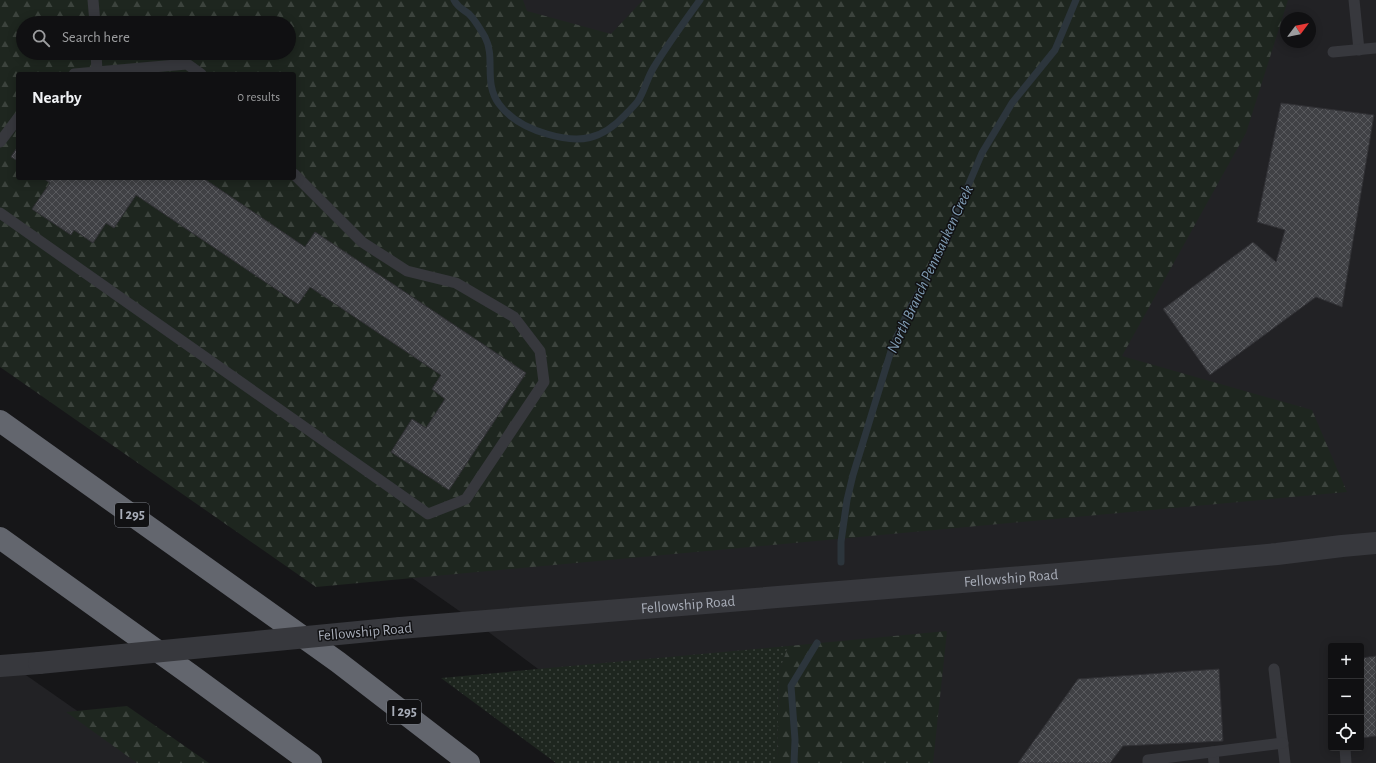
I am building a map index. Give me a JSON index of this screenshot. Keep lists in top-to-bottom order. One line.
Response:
{"streets":{"highway":["I 295"],"street":["Fellowship Road"]},"water":["North Branch Pennsauken Creek"],"north":"top right","page":{"search":"Search here","heading":["Nearby","0 results"],"map_buttons":["+","−"]}}
